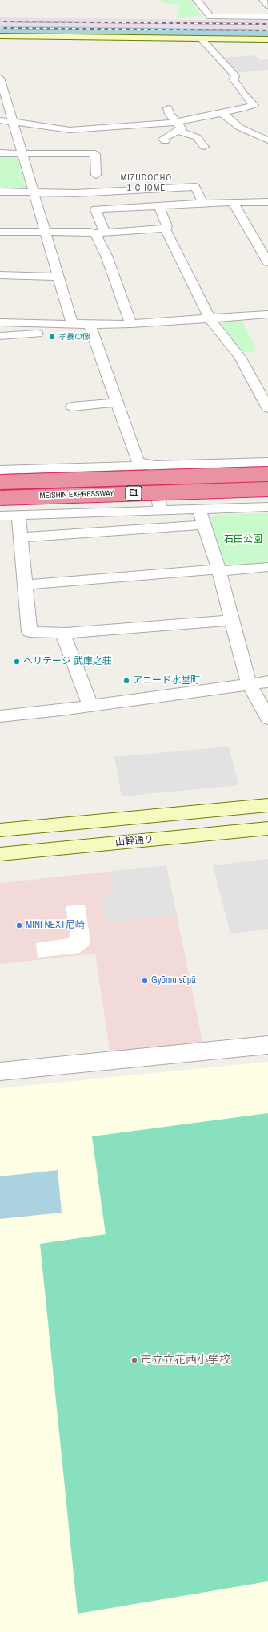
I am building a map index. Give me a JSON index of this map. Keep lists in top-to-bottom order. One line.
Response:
{"streets":{"highway":["E1","MEISHIN EXPRESSWAY"],"street":["山幹通り"]},"districts":["MIZUDOCHO 1-CHOME"],"parks":["石田公園"],"places":["孝養の像","ヘリテージ 武庫之荘","アコード水堂町","MINI NEXT尼崎","Gyōmu sūpā","市立立花西小学校"]}
